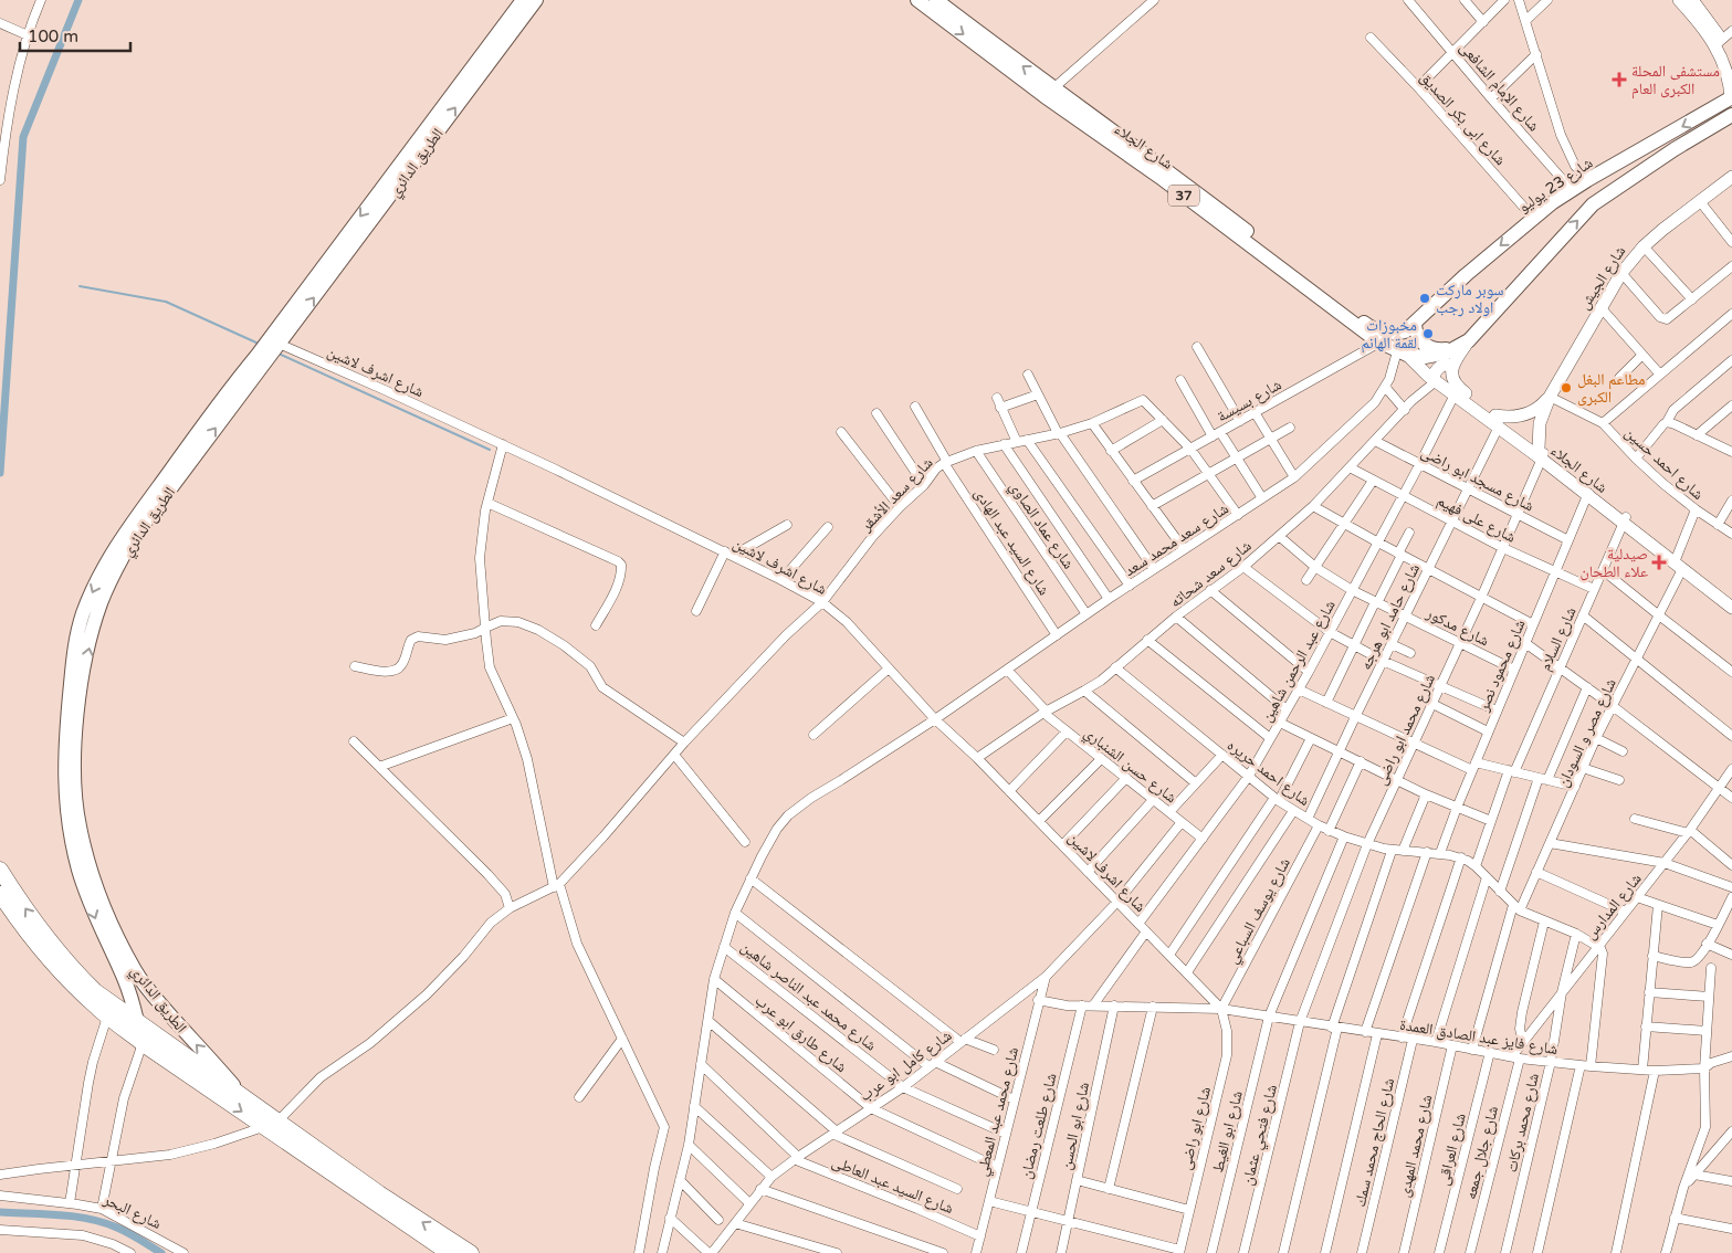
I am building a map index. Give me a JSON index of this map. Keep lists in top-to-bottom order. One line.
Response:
{"streets":{"highway":["الطريق الدائري"],"main road":["شارع الجلاء","شارع 23 يوليو","37"],"street":["شارع الإمام الشافعى","شارع ابى بكر الصديق","شارع الجيش","شارع اشرف لاشين","شارع بسيسة","شارع احمد حسين","شارع مسجد ابو راضى","شارع سعد الأشقر","شارع على فهيم","شارع عماد الصاوي","شارع سعد محمد سعد","شارع السيد عبد الهادى","شارع سعد شحاته","شارع حامد ابو هرجه","شارع مدكور","شارع السلام","شارع عبد الرحمن شاهين","شارع محمود نصر","شارع محمد ابو راضى","شارع مصر و السودان","شارع حسن الشنباري","شارع احمد حريره","شارع المدارس","شارع يوسف السباعي","شارع محمد عبد الناصر شاهين","شارع طارق ابو عرب","شارع فايز عبد الصادق العمدة","شارع كامل ابو عرب","شارع محمد عبد المعطي","شارع محمد بركات","شارع طلعت رمضان","شارع ابو الحسن","شارع ابو راضى","شارع ابو الغيط","شارع فتحي عثمان","شارع الحاج محمد سمك","شارع محمد المهدى","شارع العراقى","شارع جلال جمعه","شارع السيد عبد العاطى","شارع البحر"]},"crossings":[["شارع الإمام الشافعى","شارع 23 يوليو"],["شارع ابى بكر الصديق","شارع 23 يوليو"],["شارع الجلاء","شارع 23 يوليو"],["شارع الجلاء","37"],["شارع الجلاء","شارع الجيش"],["شارع الجلاء","شارع بسيسة"],["شارع الجلاء","شارع سعد محمد سعد"],["شارع الجلاء","شارع سعد شحاته"],["شارع الجلاء","شارع حامد ابو هرجه"],["شارع الجلاء","شارع السلام"],["شارع الجلاء","شارع عبد الرحمن شاهين"],["شارع الجلاء","شارع محمود نصر"],["شارع الجلاء","شارع محمد ابو راضى"],["شارع الجلاء","شارع مصر و السودان"],["الطريق الدائري","شارع اشرف لاشين"],["شارع الجيش","شارع احمد حسين"],["شارع الجيش","شارع حامد ابو هرجه"],["شارع الجيش","شارع محمد ابو راضى"],["شارع اشرف لاشين","شارع سعد الأشقر"],["شارع اشرف لاشين","شارع سعد محمد سعد"],["شارع اشرف لاشين","شارع سعد شحاته"],["شارع اشرف لاشين","شارع عبد الرحمن شاهين"],["شارع اشرف لاشين","شارع يوسف السباعي"],["شارع اشرف لاشين","شارع فايز عبد الصادق العمدة"],["شارع اشرف لاشين","شارع كامل ابو عرب"],["شارع اشرف لاشين","شارع ابو راضى"],["شارع احمد حسين","شارع مصر و السودان"],["شارع مسجد ابو راضى","شارع سعد شحاته"],["شارع مسجد ابو راضى","شارع حامد ابو هرجه"],["شارع مسجد ابو راضى","شارع عبد الرحمن شاهين"],["شارع مسجد ابو راضى","شارع محمود نصر"],["شارع مسجد ابو راضى","شارع محمد ابو راضى"],["شارع سعد الأشقر","شارع عماد الصاوي"],["شارع سعد الأشقر","شارع السيد عبد الهادى"],["شارع على فهيم","شارع سعد شحاته"],["شارع على فهيم","شارع حامد ابو هرجه"],["شارع على فهيم","شارع السلام"],["شارع على فهيم","شارع عبد الرحمن شاهين"],["شارع على فهيم","شارع محمود نصر"],["شارع على فهيم","شارع محمد ابو راضى"],["شارع عماد الصاوي","شارع سعد محمد سعد"],["شارع سعد محمد سعد","شارع السيد عبد الهادى"],["شارع سعد محمد سعد","شارع حسن الشنباري"],["شارع سعد محمد سعد","شارع محمد عبد الناصر شاهين"],["شارع سعد محمد سعد","شارع طارق ابو عرب"],["شارع سعد شحاته","شارع مدكور"],["شارع سعد شحاته","شارع حسن الشنباري"],["شارع سعد شحاته","شارع احمد حريره"],["شارع حامد ابو هرجه","شارع مدكور"],["شارع حامد ابو هرجه","شارع احمد حريره"],["شارع مدكور","شارع عبد الرحمن شاهين"],["شارع مدكور","شارع محمود نصر"],["شارع مدكور","شارع محمد ابو راضى"],["شارع السلام","شارع احمد حريره"],["شارع عبد الرحمن شاهين","شارع حسن الشنباري"],["شارع عبد الرحمن شاهين","شارع احمد حريره"],["شارع محمود نصر","شارع احمد حريره"],["شارع محمد ابو راضى","شارع احمد حريره"],["شارع محمد ابو راضى","شارع فايز عبد الصادق العمدة"],["شارع محمد ابو راضى","شارع فتحي عثمان"],["شارع مصر و السودان","شارع احمد حريره"],["شارع مصر و السودان","شارع فايز عبد الصادق العمدة"],["شارع حسن الشنباري","شارع كامل ابو عرب"],["شارع احمد حريره","شارع المدارس"],["شارع احمد حريره","شارع يوسف السباعي"],["شارع احمد حريره","شارع محمد بركات"],["شارع احمد حريره","شارع ابو الغيط"],["شارع المدارس","شارع فايز عبد الصادق العمدة"],["شارع المدارس","شارع محمد بركات"],["شارع المدارس","شارع جلال جمعه"],["شارع يوسف السباعي","شارع فايز عبد الصادق العمدة"],["شارع يوسف السباعي","شارع ابو راضى"],["شارع محمد عبد الناصر شاهين","شارع كامل ابو عرب"],["شارع محمد عبد الناصر شاهين","شارع محمد عبد المعطي"],["شارع طارق ابو عرب","شارع كامل ابو عرب"],["شارع طارق ابو عرب","شارع محمد عبد المعطي"],["شارع فايز عبد الصادق العمدة","شارع محمد عبد المعطي"],["شارع فايز عبد الصادق العمدة","شارع محمد بركات"],["شارع فايز عبد الصادق العمدة","شارع طلعت رمضان"],["شارع فايز عبد الصادق العمدة","شارع ابو الحسن"],["شارع فايز عبد الصادق العمدة","شارع ابو راضى"],["شارع فايز عبد الصادق العمدة","شارع ابو الغيط"],["شارع فايز عبد الصادق العمدة","شارع فتحي عثمان"],["شارع فايز عبد الصادق العمدة","شارع الحاج محمد سمك"],["شارع فايز عبد الصادق العمدة","شارع محمد المهدى"],["شارع فايز عبد الصادق العمدة","شارع العراقى"],["شارع فايز عبد الصادق العمدة","شارع جلال جمعه"],["شارع كامل ابو عرب","شارع محمد عبد المعطي"],["شارع كامل ابو عرب","شارع السيد عبد العاطى"],["شارع محمد عبد المعطي","شارع السيد عبد العاطى"]],"places":{"health":["مستشفى المحلة الكبرى العام","صيدلية علاء الطحان"],"other":["سوبر ماركت اولاد رجب","مخبوزات لقمة الهانم","مطاعم البغل الكبرى"]},"scale_bar":"100 m"}
